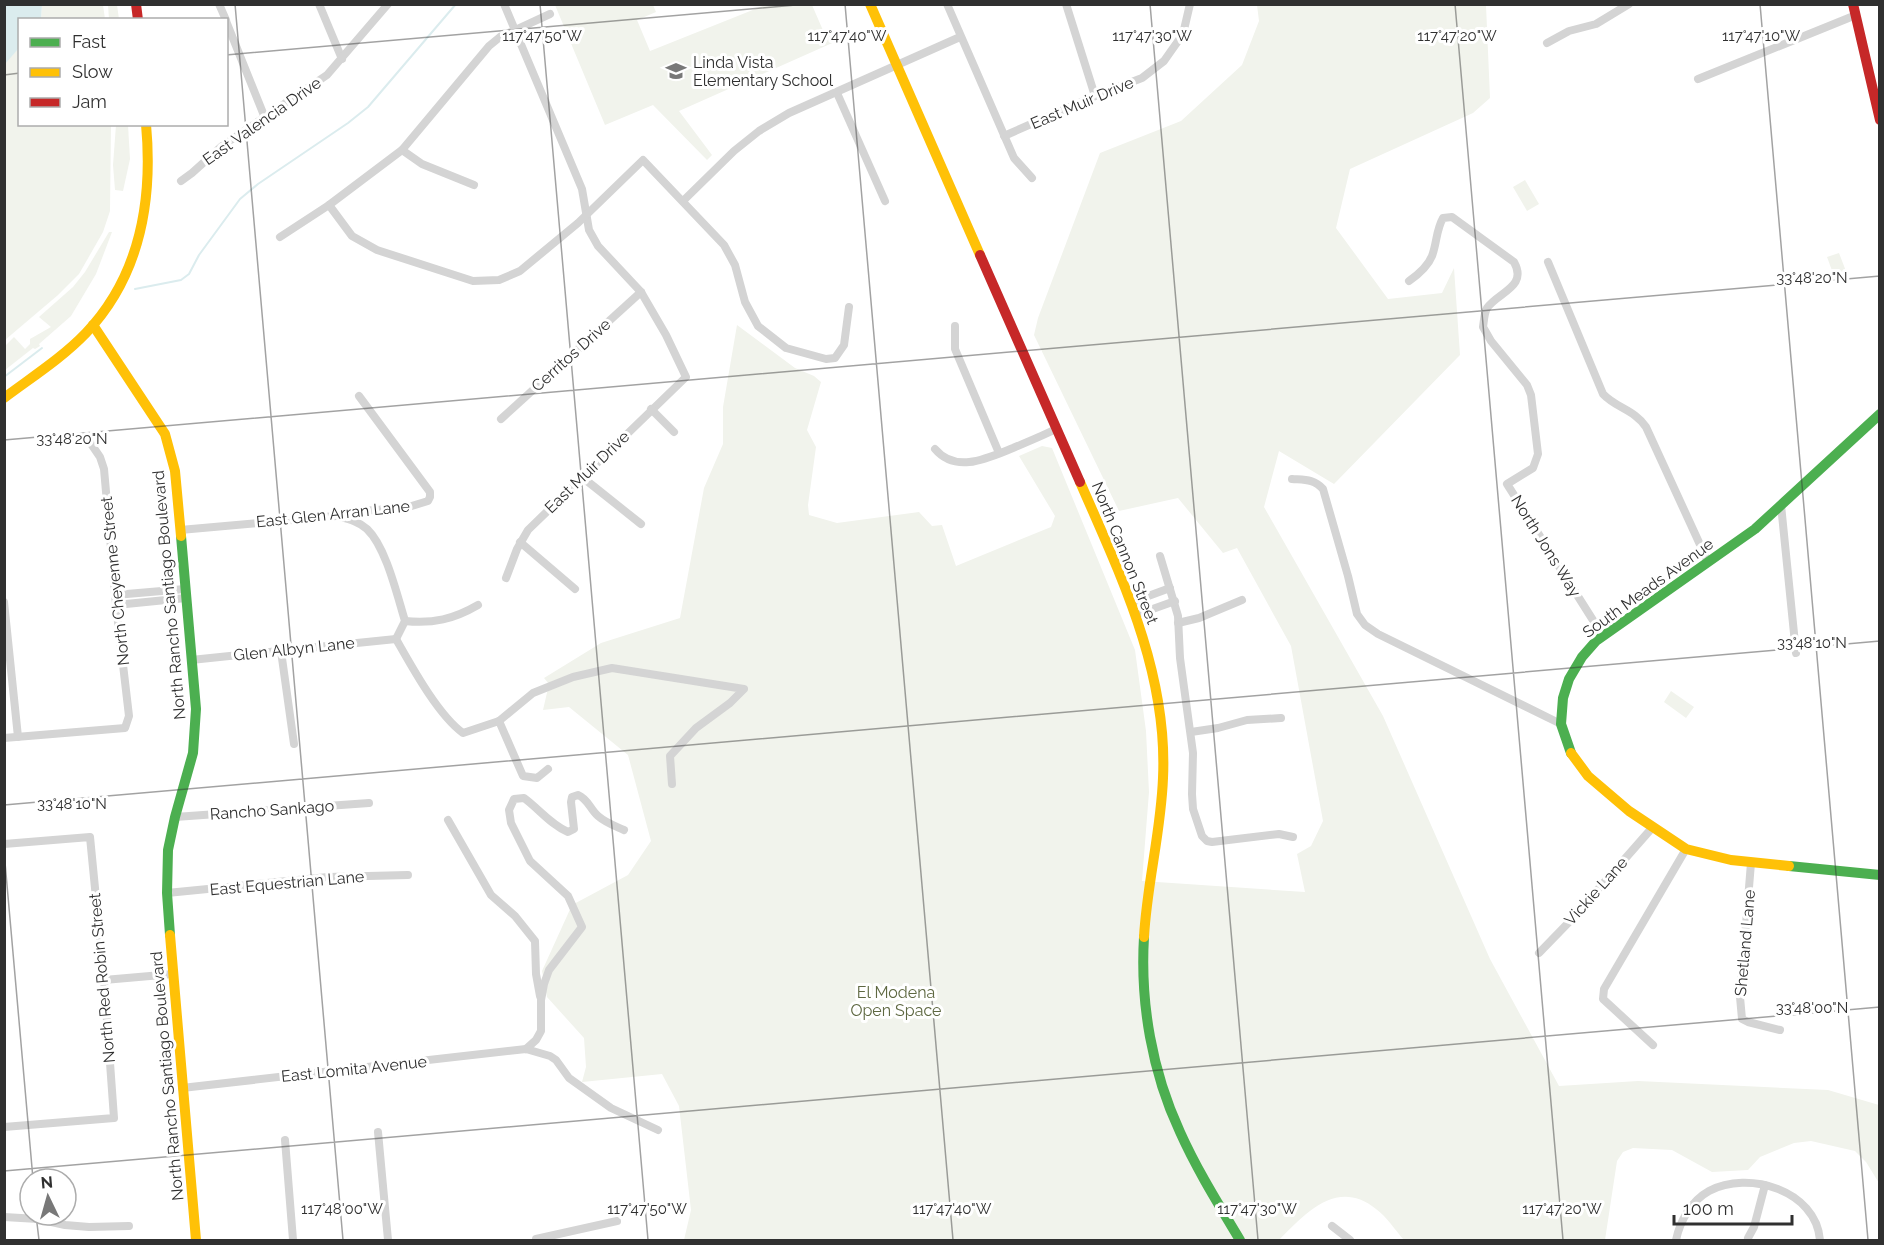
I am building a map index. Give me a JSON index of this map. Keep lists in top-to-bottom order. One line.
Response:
{"streets":{"street":["East Muir Drive","East Valencia Drive","Cerritos Drive","East Glen Arran Lane","North Jons Way","North Cannon Street","North Cheyenne Street","South Meads Avenue","North Rancho Santiago Boulevard","Glen Albyn Lane","Rancho Sankago","East Equestrian Lane","Vickie Lane","Shetland Lane","North Red Robin Street","East Lomita Avenue"]},"crossings":[["East Muir Drive","Cerritos Drive"],["East Glen Arran Lane","North Rancho Santiago Boulevard"],["North Jons Way","South Meads Avenue"],["South Meads Avenue","Vickie Lane"],["South Meads Avenue","Shetland Lane"],["North Rancho Santiago Boulevard","Glen Albyn Lane"],["North Rancho Santiago Boulevard","Rancho Sankago"],["North Rancho Santiago Boulevard","East Equestrian Lane"],["North Rancho Santiago Boulevard","East Lomita Avenue"]],"parks":["El Modena Open Space"],"places":{"school or university":["Linda Vista Elementary School"]},"legend":["Fast","Slow","Jam"],"scale_bar":"100 m","north":"top","coordinates":["117°47'50\"W","117°47'40\"W","117°47'30\"W","117°47'20\"W","117°47'10\"W","33°48'20\"N","33°48'10\"N","33°48'00\"N","117°48'00\"W"]}
